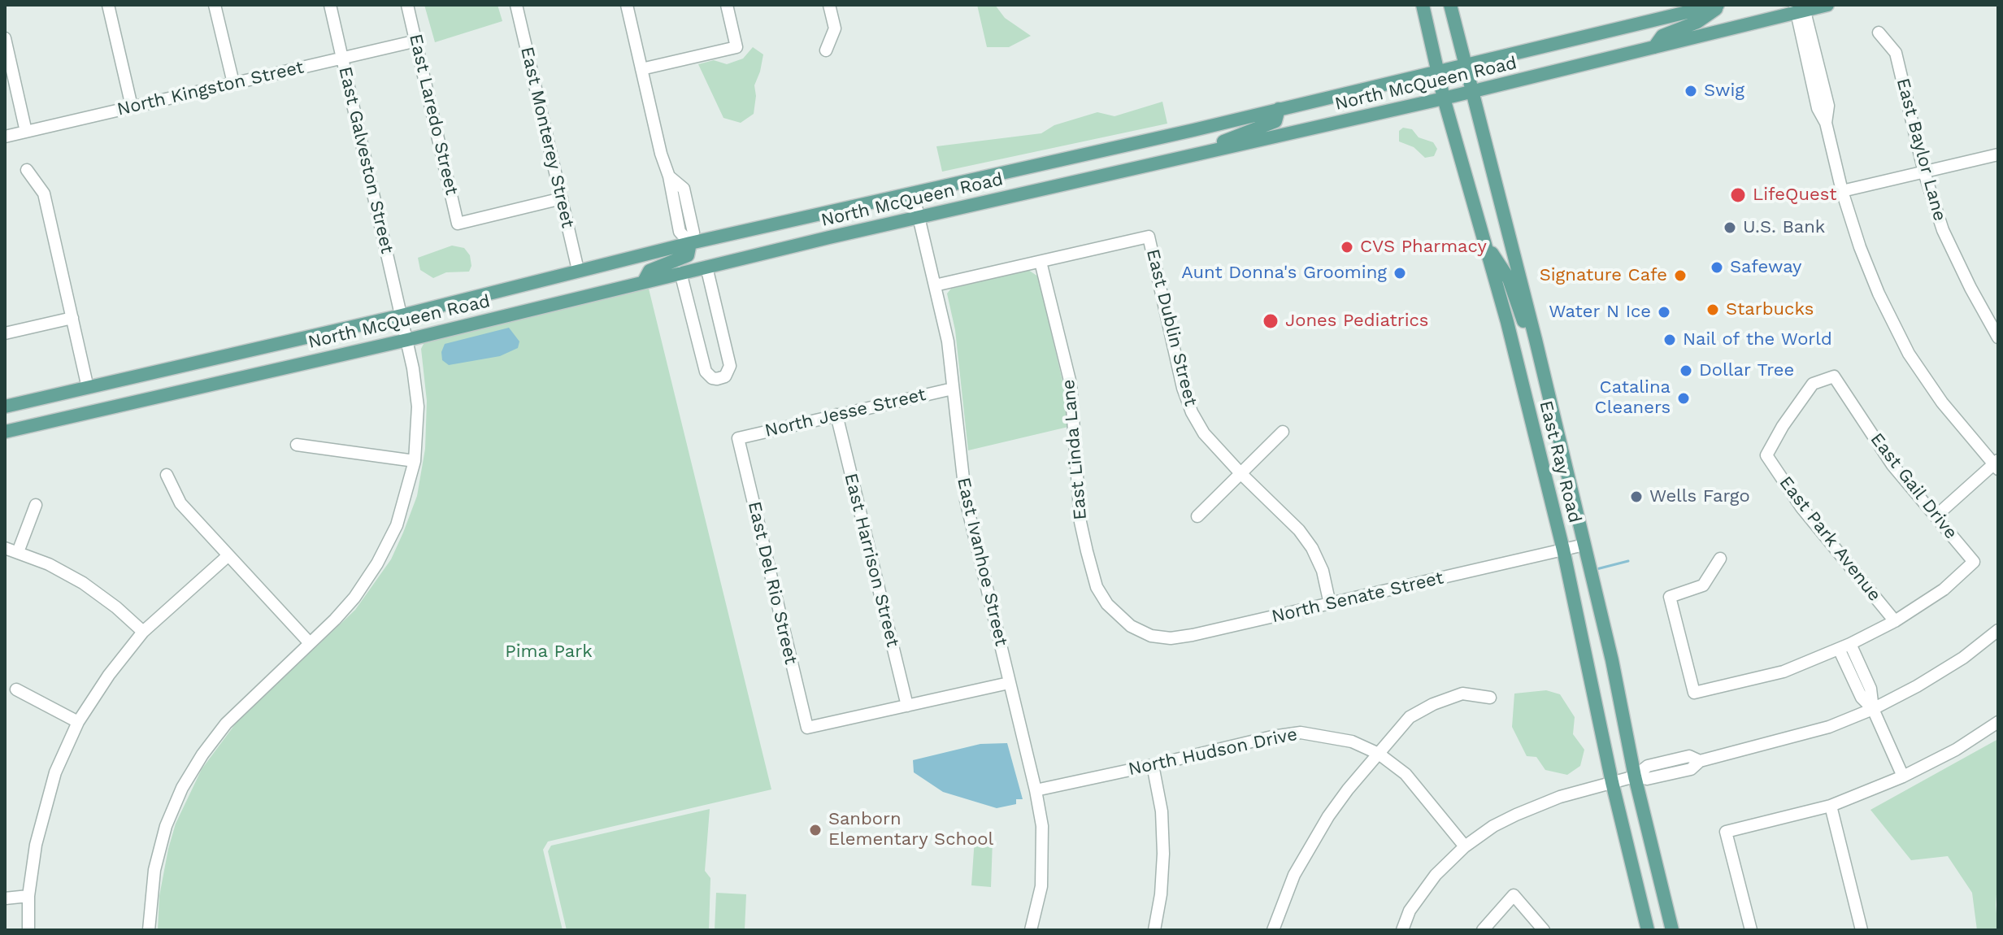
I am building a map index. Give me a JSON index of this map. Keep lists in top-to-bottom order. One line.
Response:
{"streets":{"main road":["North McQueen Road","East Ray Road"],"street":["North Kingston Street","East Laredo Street","East Monterey Street","East Baylor Lane","East Galveston Street","East Dublin Street","North Jesse Street","East Linda Lane","East Gail Drive","East Park Avenue","East Harrison Street","East Ivanhoe Street","East Del Rio Street","North Senate Street","North Hudson Drive"]},"crossings":[["North McQueen Road","East Monterey Street"],["North McQueen Road","East Galveston Street"],["North McQueen Road","East Ray Road"],["North McQueen Road","East Ivanhoe Street"],["North Kingston Street","East Laredo Street"],["North Kingston Street","East Galveston Street"],["East Laredo Street","East Monterey Street"],["East Dublin Street","East Linda Lane"],["East Dublin Street","North Senate Street"],["North Jesse Street","East Harrison Street"],["North Jesse Street","East Ivanhoe Street"],["North Jesse Street","East Del Rio Street"],["East Linda Lane","North Senate Street"],["East Ray Road","North Senate Street"],["East Gail Drive","East Park Avenue"],["East Harrison Street","East Del Rio Street"],["East Ivanhoe Street","North Hudson Drive"]],"parks":["Pima Park"],"places":["Swig","LifeQuest","U.S. Bank","CVS Pharmacy","Safeway","Aunt Donna's Grooming","Signature Cafe","Starbucks","Water N Ice","Jones Pediatrics","Nail of the World","Dollar Tree","Catalina Cleaners","Wells Fargo","Sanborn Elementary School"]}
